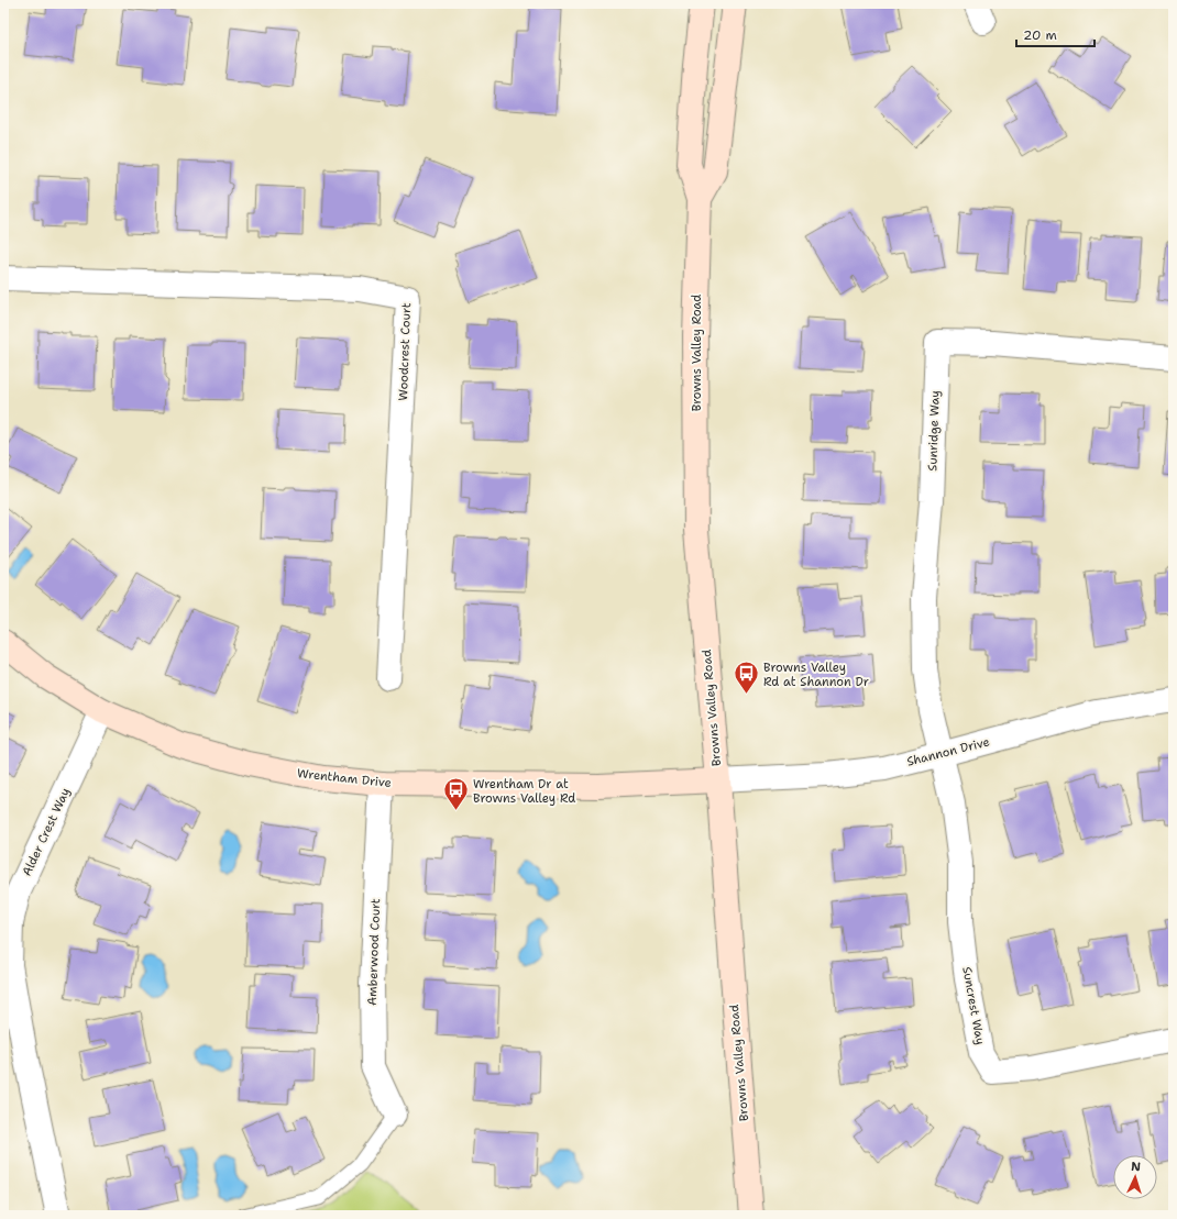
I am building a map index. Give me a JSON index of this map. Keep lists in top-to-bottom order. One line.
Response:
{"streets":{"main road":["Browns Valley Road","Wrentham Drive"],"street":["Woodcrest Court","Sunridge Way","Shannon Drive","Alder Crest Way","Amberwood Court","Suncrest Way"]},"crossings":[["Browns Valley Road","Shannon Drive"],["Browns Valley Road","Wrentham Drive"],["Sunridge Way","Shannon Drive"],["Sunridge Way","Suncrest Way"],["Shannon Drive","Wrentham Drive"],["Shannon Drive","Suncrest Way"],["Wrentham Drive","Alder Crest Way"],["Wrentham Drive","Amberwood Court"]],"places":{"bus stop":["Browns Valley Rd at Shannon Dr","Wrentham Dr at Browns Valley Rd"]},"scale_bar":"20 m","north":"top"}
